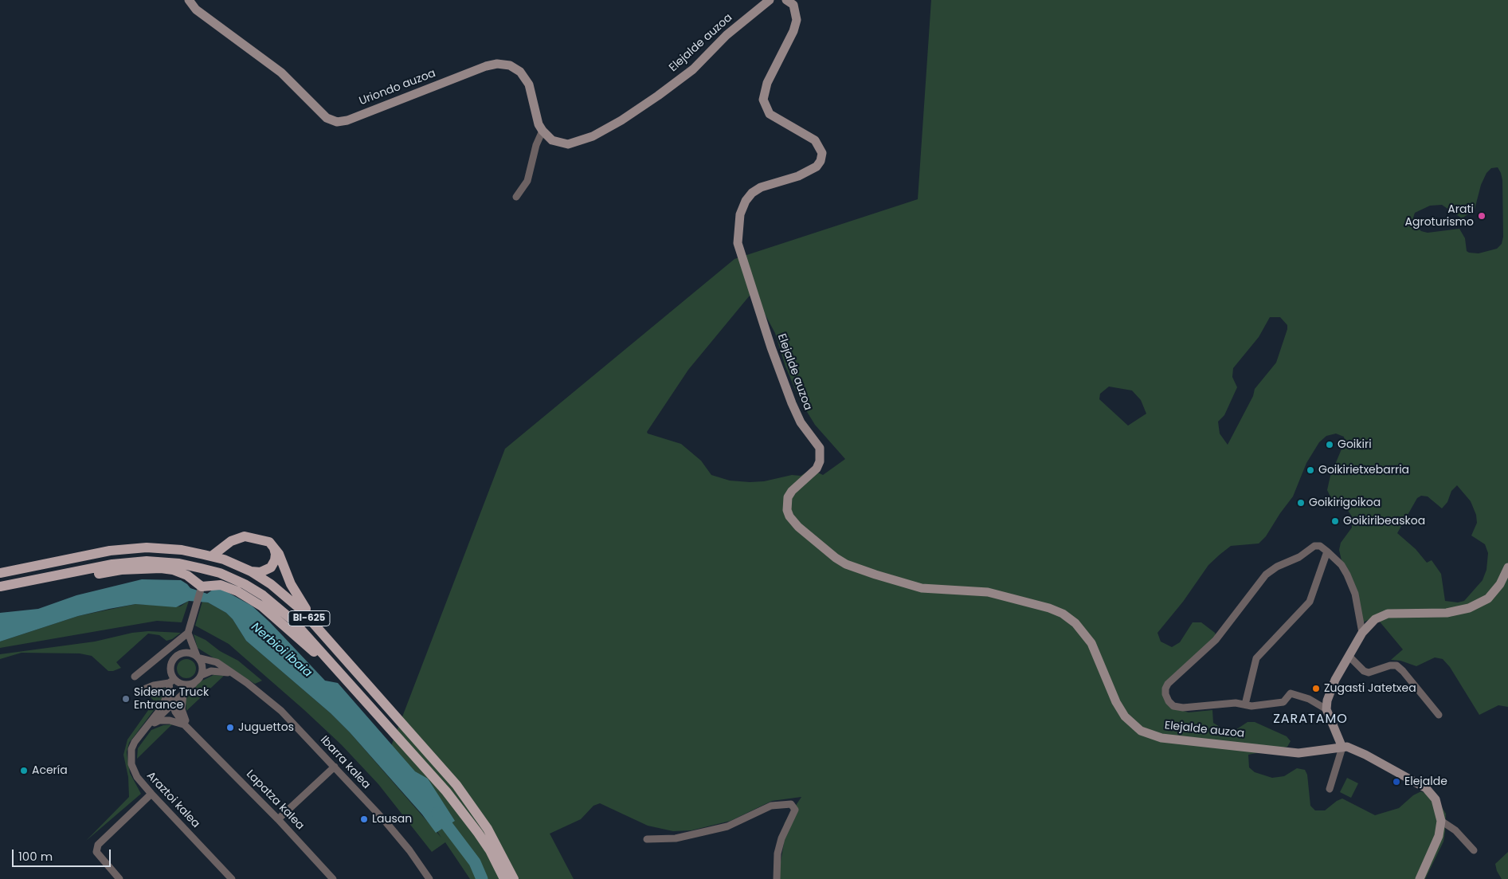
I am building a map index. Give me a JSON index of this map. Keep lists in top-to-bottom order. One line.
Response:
{"streets":{"main road":["BI-625"],"street":["Elejalde auzoa","Uriondo auzoa","Ibarra kalea","Araztoi kalea","Lapatza kalea"]},"crossings":[["Elejalde auzoa","Uriondo auzoa"]],"districts":["ZARATAMO"],"water":["Nerbioi ibaia"],"places":["Arati Agroturismo","Goikiri","Goikirietxebarria","Goikirigoikoa","Goikiribeaskoa","Zugasti Jatetxea","Sidenor Truck Entrance","Juguettos","Acería","Elejalde","Lausan"],"scale_bar":"100 m"}
